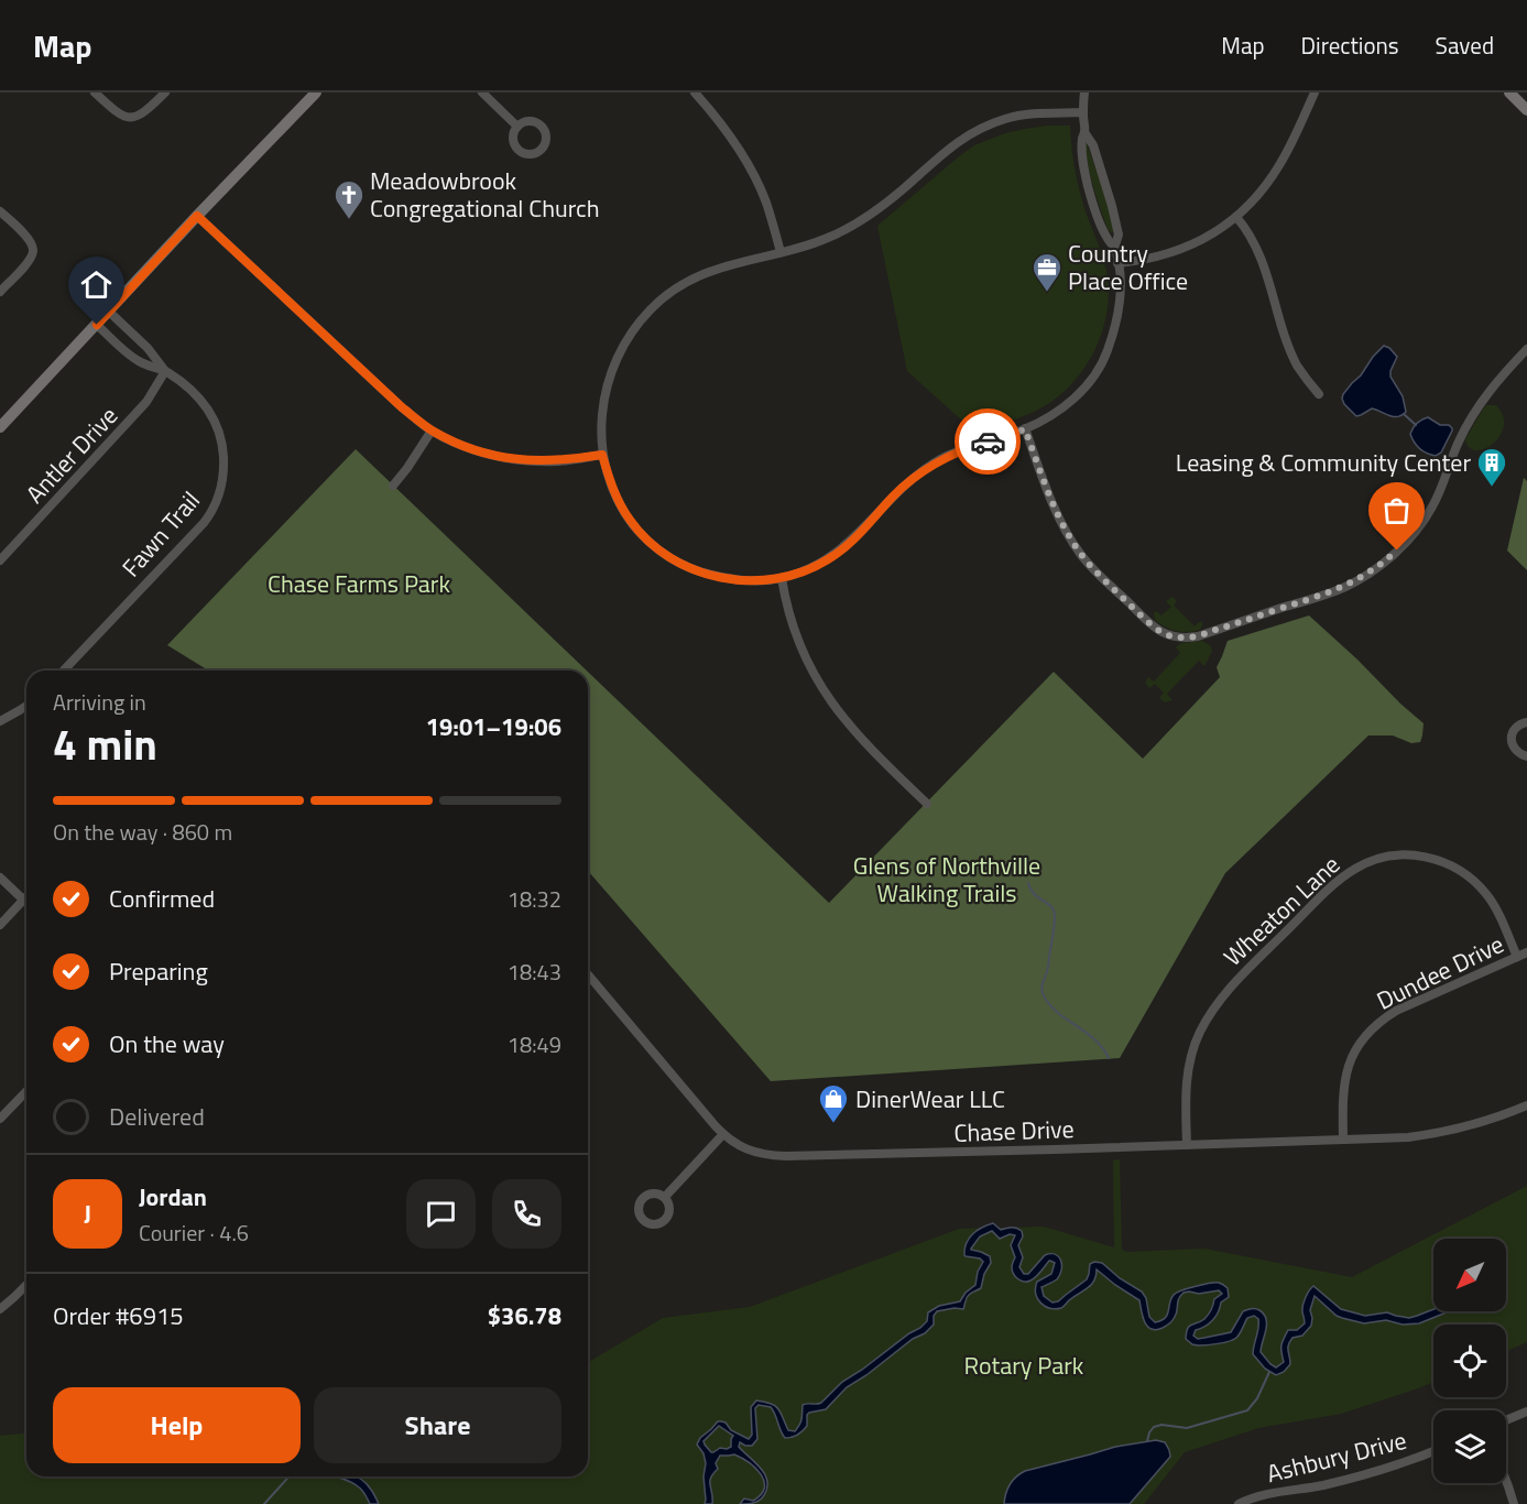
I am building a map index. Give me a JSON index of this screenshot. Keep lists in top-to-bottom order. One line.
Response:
{"streets":{"street":["Antler Drive","Fawn Trail","Wheaton Lane","Dundee Drive","Chase Drive","Ashbury Drive"]},"crossings":[["Antler Drive","Fawn Trail"],["Wheaton Lane","Dundee Drive"],["Wheaton Lane","Chase Drive"],["Dundee Drive","Chase Drive"]],"parks":["Chase Farms Park","Glens of Northville Walking Trails","Rotary Park"],"places":{"church":["Meadowbrook Congregational Church"],"office":["Country Place Office"],"building":["Leasing & Community Center"],"shop":["DinerWear LLC"]},"north":"bottom left","page":{"header":"Map","nav":["Map","Directions","Saved"],"heading":["4 min","Arriving in","19:01–19:06"],"panel":["Jordan","Courier · 4.6","Order #6915","$36.78"],"bar":"On the way · 860 m","list":[["Confirmed","18:32"],["Preparing","18:43"],["On the way","18:49"],"Delivered"],"round":"J","buttons":["Help","Share"]}}
